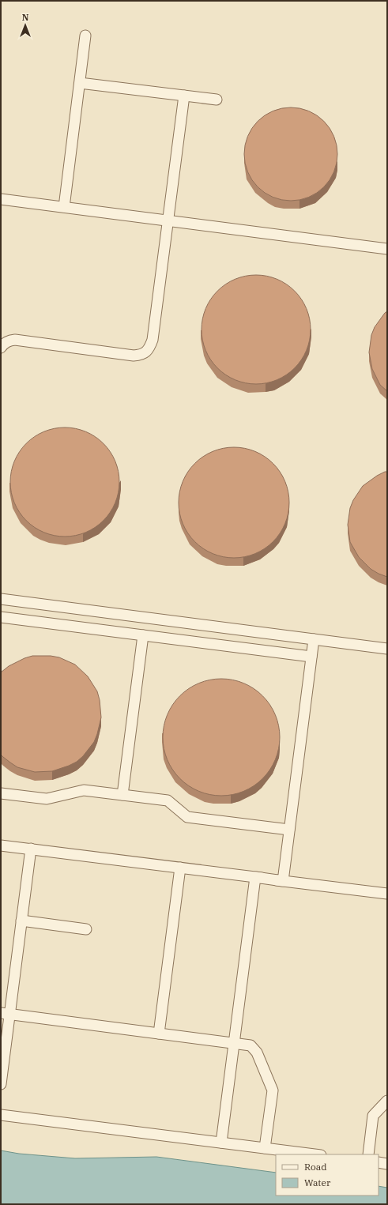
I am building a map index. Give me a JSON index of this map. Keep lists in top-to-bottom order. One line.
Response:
{"legend":["Road","Water"],"north":"top"}
